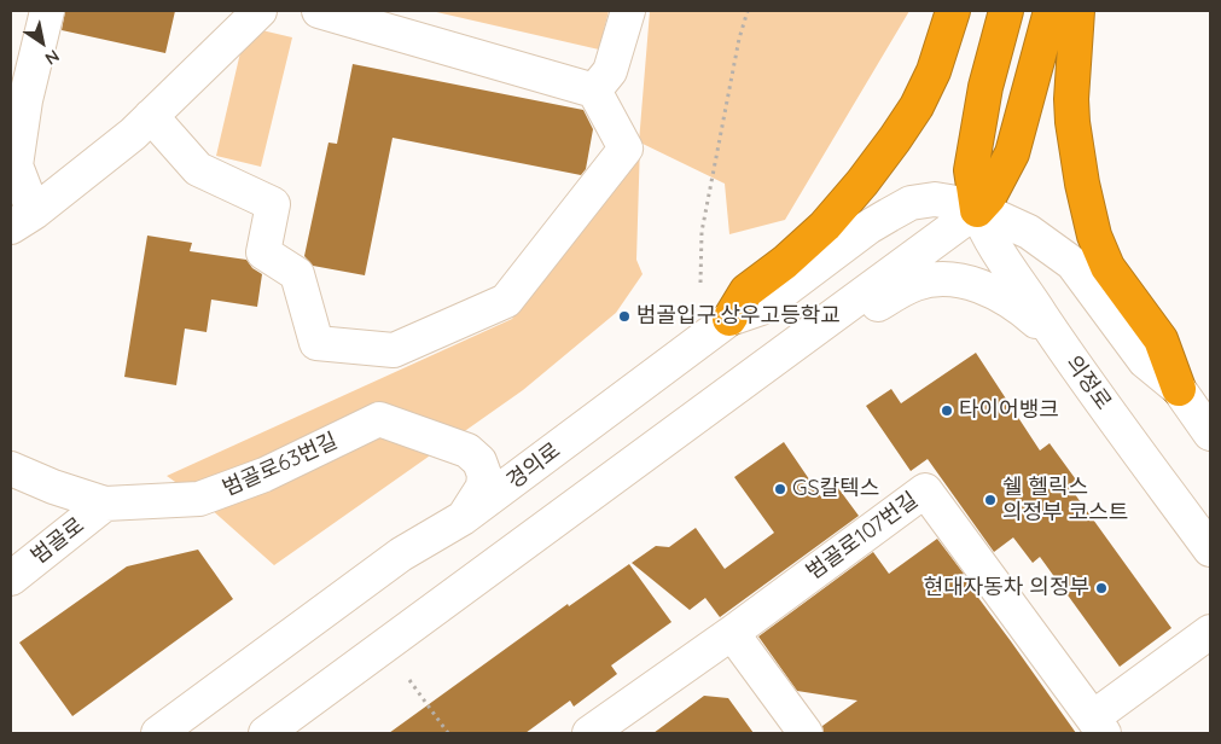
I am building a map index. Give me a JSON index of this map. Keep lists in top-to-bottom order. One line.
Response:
{"streets":{"street":["의정로","범골로63번길","경의로","범골로107번길","범골로"]},"crossings":[["의정로","경의로"],["범골로63번길","경의로"],["범골로63번길","범골로"]],"places":["범골입구.상우고등학교","타이어뱅크","GS칼텍스","쉘 헬릭스 의정부 코스트","현대자동차 의정부"],"north":"bottom right"}
